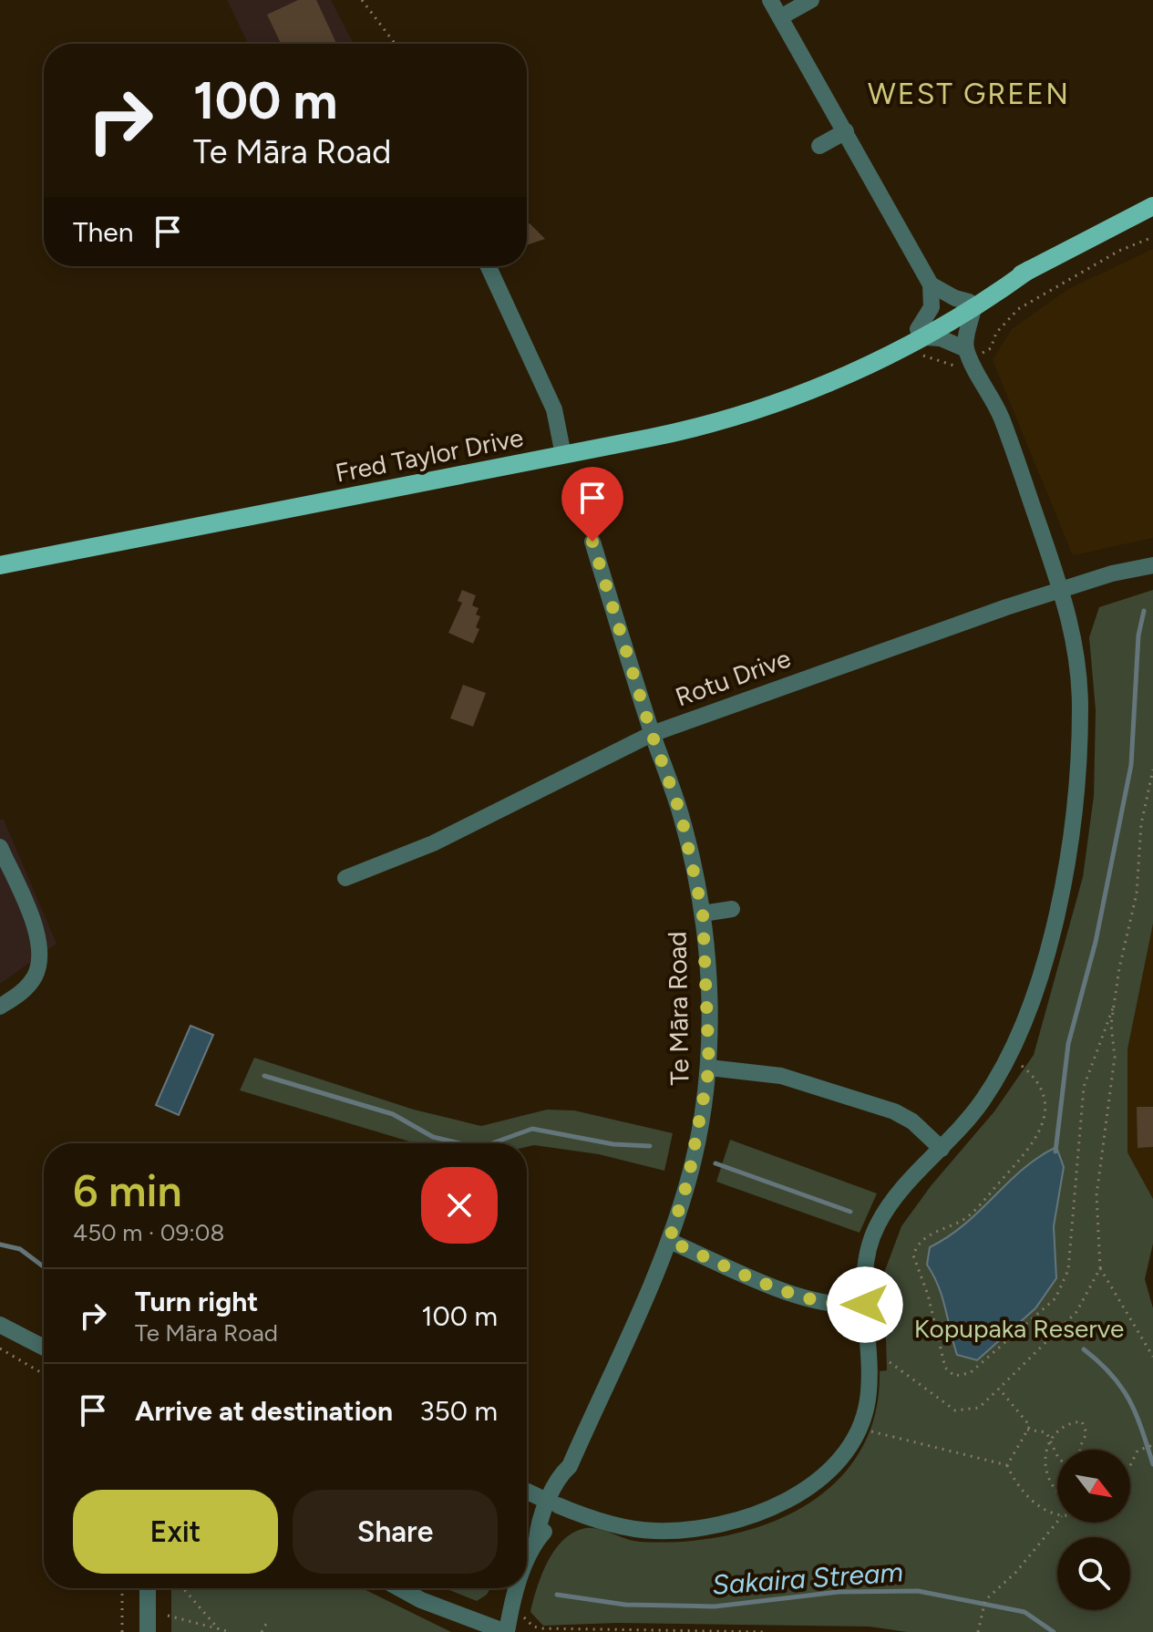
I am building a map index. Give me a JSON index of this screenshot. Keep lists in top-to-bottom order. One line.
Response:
{"streets":{"main road":["Fred Taylor Drive"],"street":["Rotu Drive","Te Māra Road"]},"crossings":[["Rotu Drive","Te Māra Road"]],"districts":["WEST GREEN"],"water":["Sakaira Stream"],"parks":["Kopupaka Reserve"],"north":"bottom right","page":{"turn":["100 m","Te Māra Road"],"then":"Then","heading":["6 min","450 m · 09:08"],"list":[{"name":"Turn right","note":"Te Māra Road","value":"100 m"},{"name":"Arrive at destination","value":"350 m"}],"buttons":["Exit","Share"]}}
